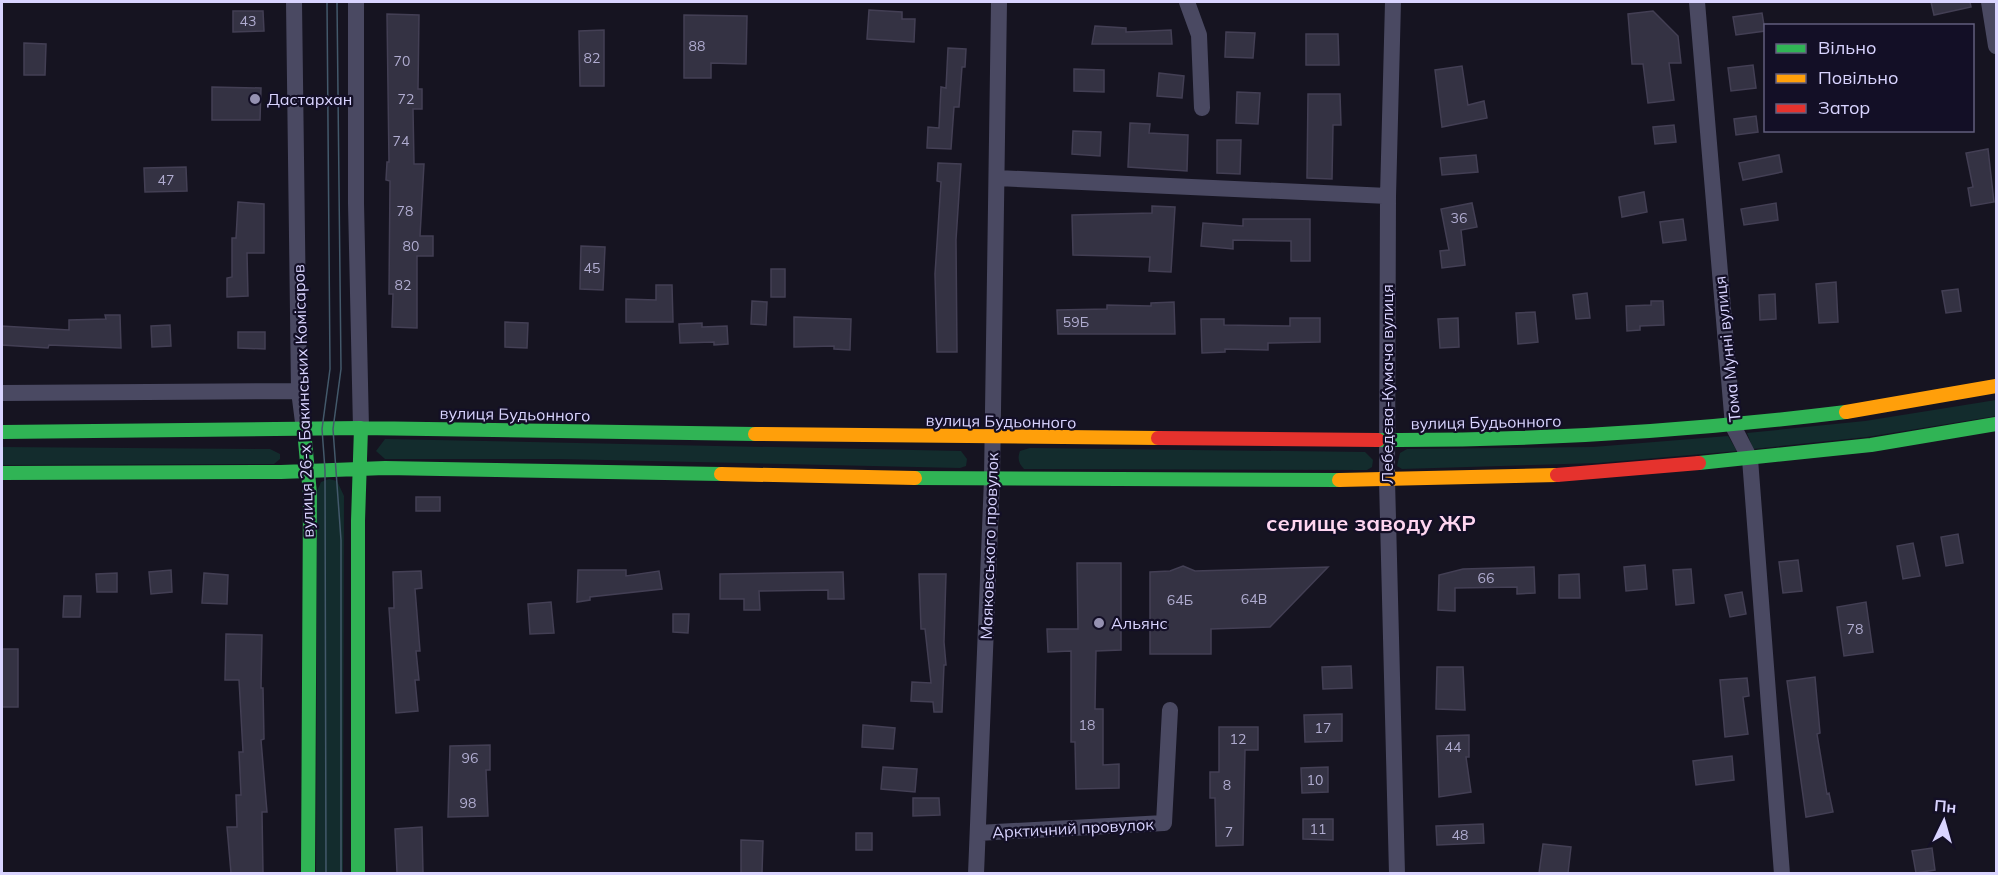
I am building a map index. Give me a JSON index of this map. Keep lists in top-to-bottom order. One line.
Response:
{"streets":{"main road":["вулиця 26-х Бакинських Комісаров","вулиця Будьонного"],"street":["Тома Мунні вулиця","Лебедєва-Кумача вулиця","Маяковського провулок","Арктичний провулок"]},"crossings":[["Тома Мунні вулиця","вулиця Будьонного"],["Лебедєва-Кумача вулиця","вулиця Будьонного"],["вулиця 26-х Бакинських Комісаров","вулиця Будьонного"],["вулиця Будьонного","Маяковського провулок"],["Маяковського провулок","Арктичний провулок"]],"districts":["селище заводу ЖР"],"places":["Дастархан","Альянс"],"house_numbers":["43","88","82","70","72","74","47","78","36","80","45","82","59Б","66","64В","64Б","78","18","17","12","44","96","10","8","98","11","7","48"],"legend":["Вільно","Повільно","Затор"],"north":"top"}
